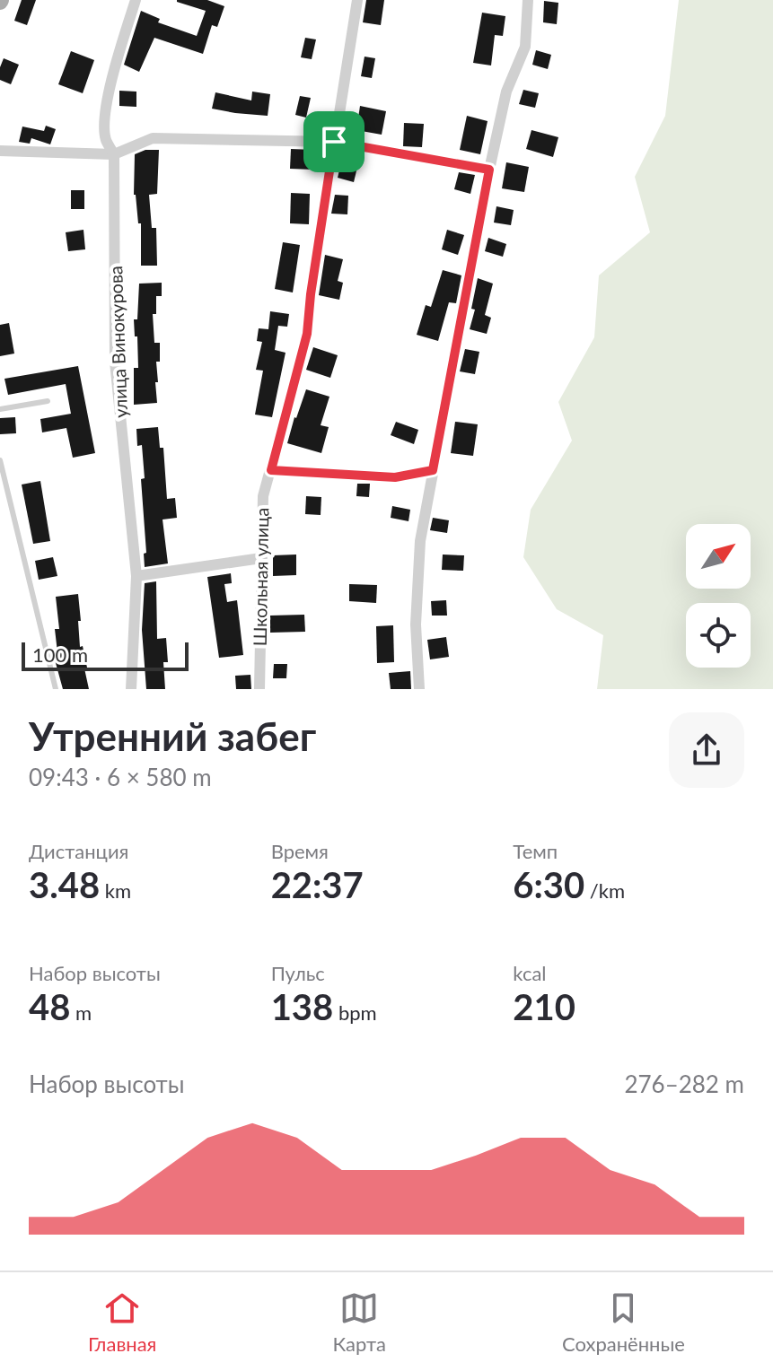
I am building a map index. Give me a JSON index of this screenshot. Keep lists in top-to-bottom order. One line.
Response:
{"streets":{"street":["улица Винокурова","Школьная улица"]},"scale_bar":"100 m","north":"top right","page":{"scale":"100 m","heading":["Утренний забег","09:43 · 6 × 580 m"],"stats":[["Дистанция","3.48 km"],["Время","22:37"],["Темп","6:30 /km"],["Набор высоты","48 m"],["Пульс","138 bpm"],["kcal","210"]],"chart":["Набор высоты","276–282 m"],"tabs":["Главная","Карта","Сохранённые"]}}
